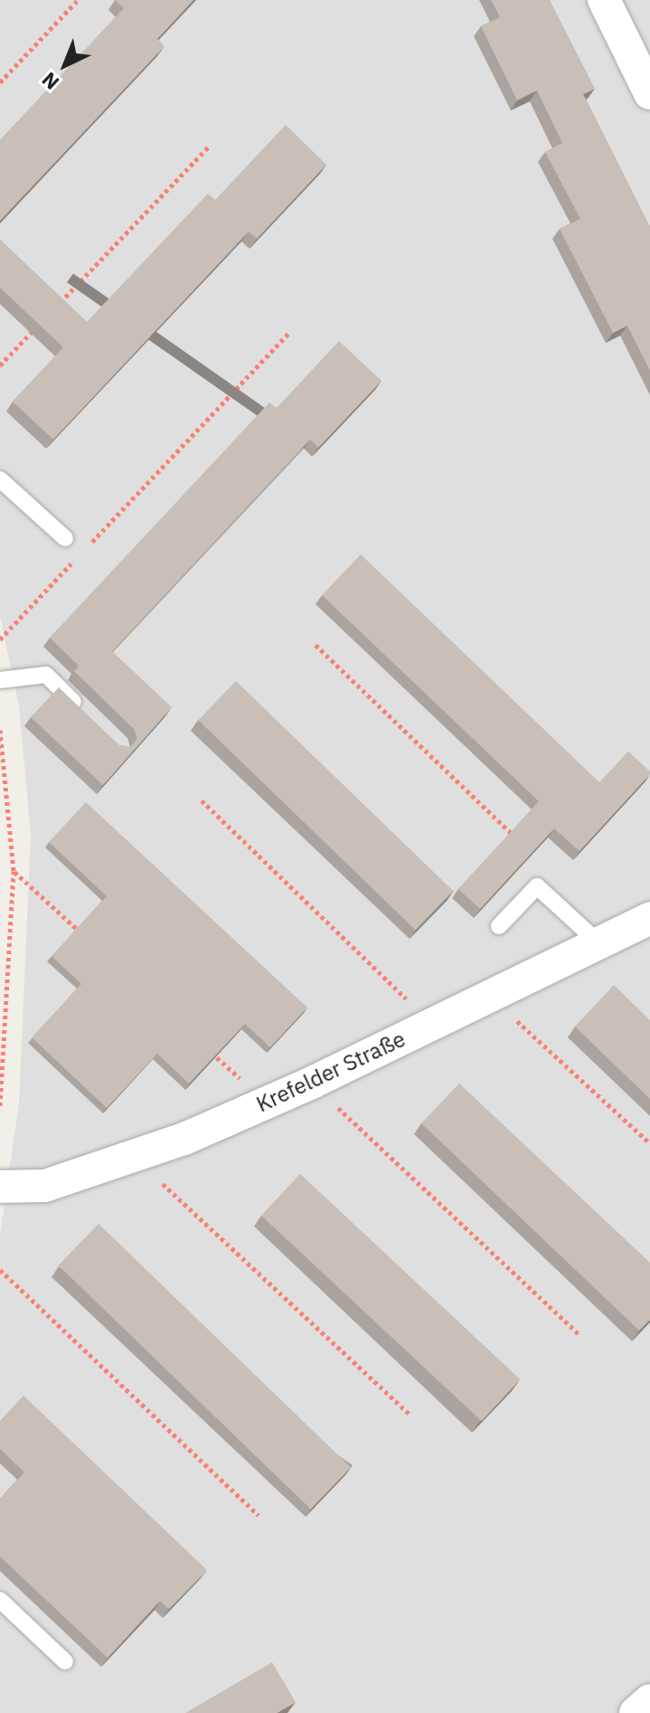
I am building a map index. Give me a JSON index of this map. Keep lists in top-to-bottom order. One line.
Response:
{"streets":{"street":["Krefelder Straße"]},"north":"bottom left"}
